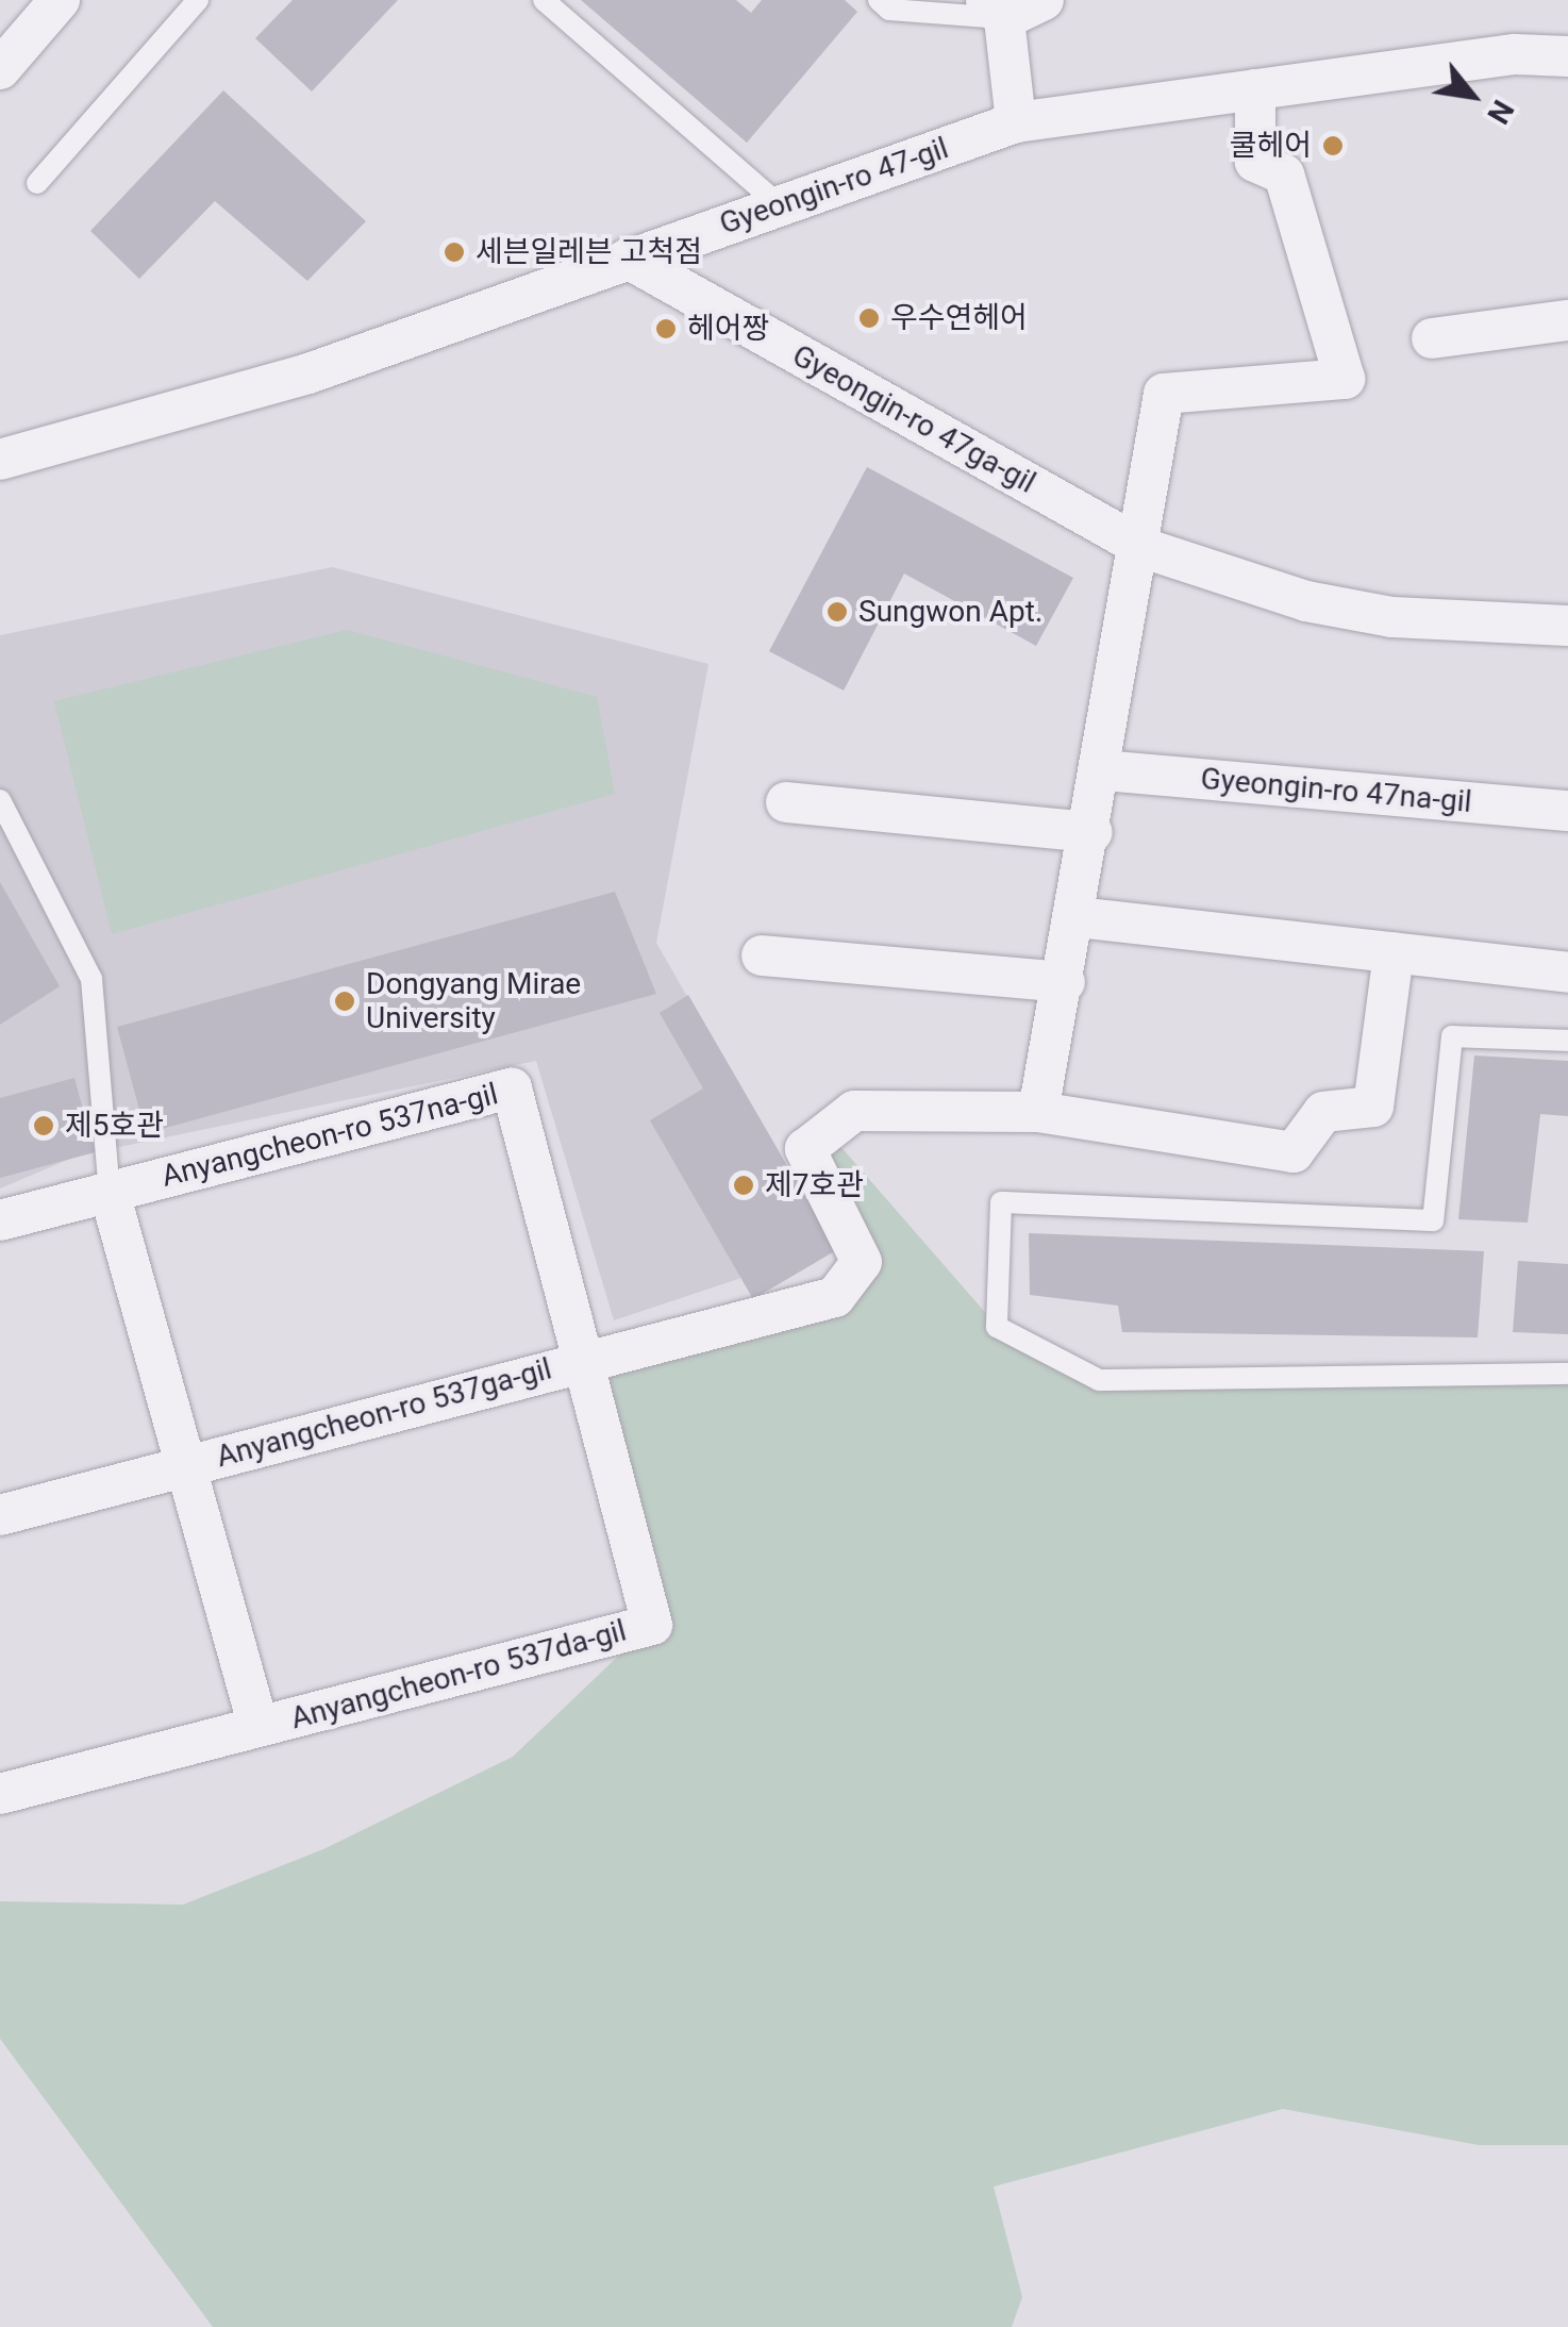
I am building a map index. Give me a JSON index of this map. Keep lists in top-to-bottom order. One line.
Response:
{"streets":{"street":["Gyeongin-ro 47-gil","Gyeongin-ro 47ga-gil","Gyeongin-ro 47na-gil","Anyangcheon-ro 537na-gil","Anyangcheon-ro 537ga-gil","Anyangcheon-ro 537da-gil"]},"crossings":[["Gyeongin-ro 47-gil","Gyeongin-ro 47ga-gil"],["Anyangcheon-ro 537na-gil","Anyangcheon-ro 537ga-gil"],["Anyangcheon-ro 537na-gil","Anyangcheon-ro 537da-gil"],["Anyangcheon-ro 537ga-gil","Anyangcheon-ro 537da-gil"]],"places":["쿨헤어","세븐일레븐 고척점","우수연헤어","헤어짱","Sungwon Apt.","Dongyang Mirae University","제5호관","제7호관"],"north":"bottom right"}
